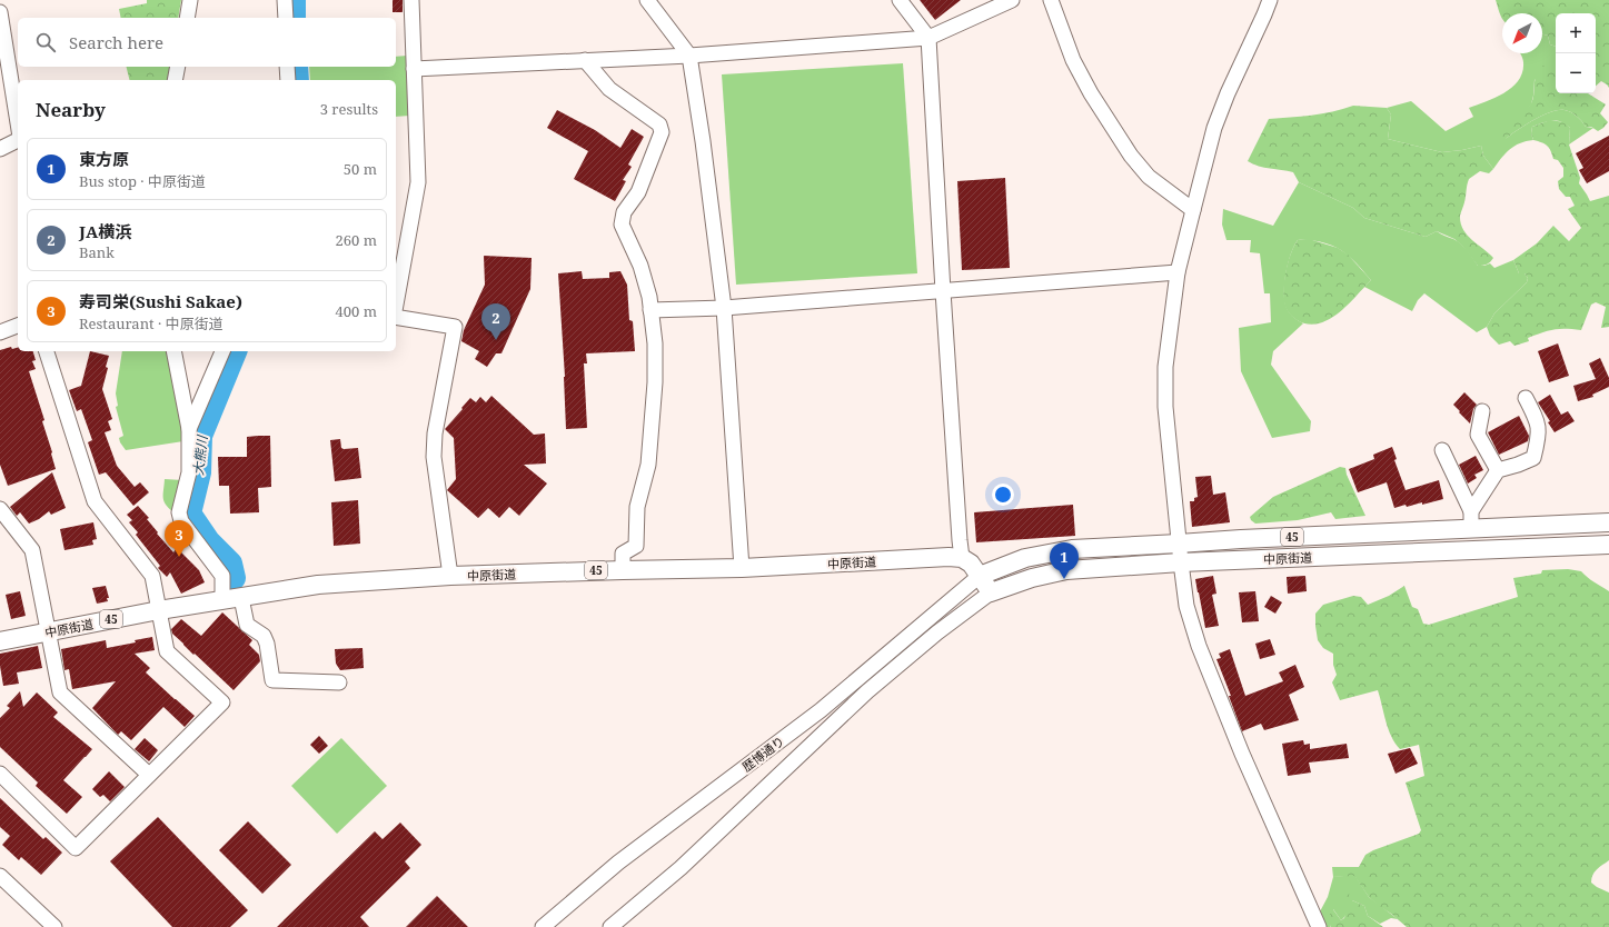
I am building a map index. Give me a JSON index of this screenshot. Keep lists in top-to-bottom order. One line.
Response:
{"streets":{"main road":["45","中原街道"],"street":["歴博通り"]},"crossings":[["中原街道","歴博通り"]],"water":["大熊川"],"north":"bottom left","page":{"map_buttons":["+","−"],"search":"Search here","heading":["Nearby","3 results"],"list":[{"mark":"1","name":"東方原","note":"Bus stop · 中原街道","value":"50 m"},{"mark":"2","name":"JA横浜","note":"Bank","value":"260 m"},{"mark":"3","name":"寿司栄(Sushi Sakae)","note":"Restaurant · 中原街道","value":"400 m"}],"pins":["2","3","1"]}}
